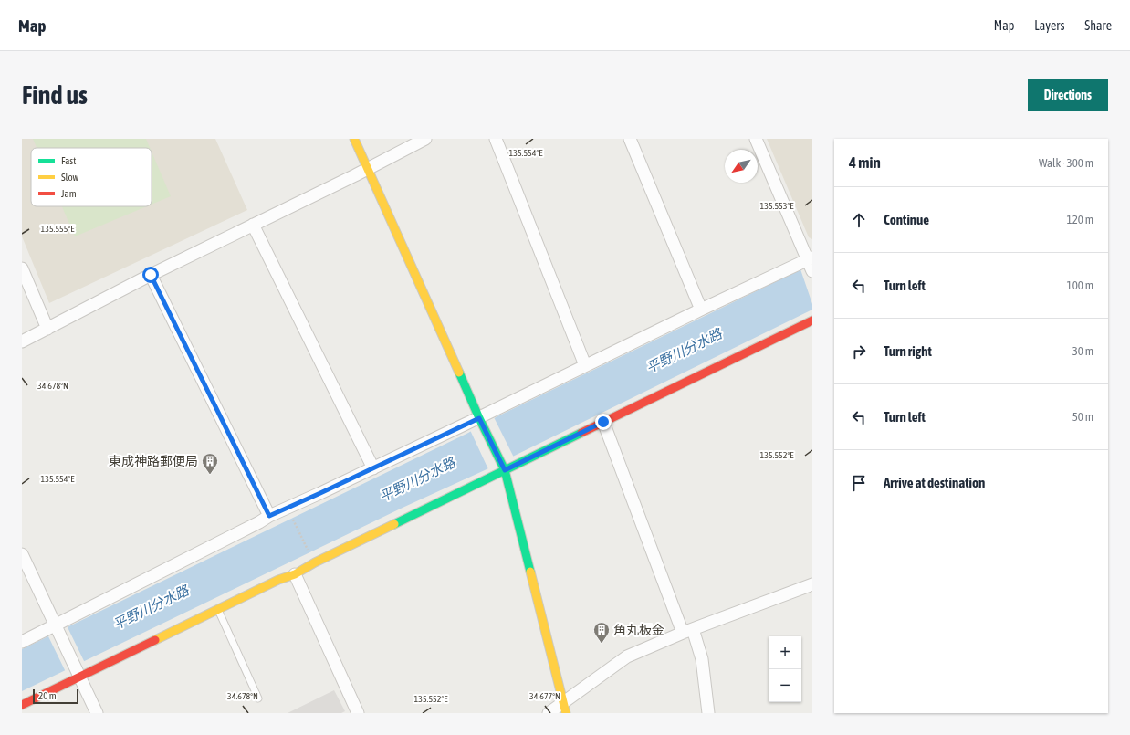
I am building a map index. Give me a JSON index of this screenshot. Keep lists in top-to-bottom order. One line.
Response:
{"water":["平野川分水路"],"places":{"building":["東成神路郵便局","角丸板金"]},"legend":["Fast","Slow","Jam"],"scale_bar":"20 m","north":"bottom left","page":{"header":"Map","nav":["Map","Layers","Share"],"buttons":"Directions","title":"Find us","heading":["4 min","Walk · 300 m"],"list":[["Continue","120 m"],["Turn left","100 m"],["Turn right","30 m"],["Turn left","50 m"],"Arrive at destination"],"map_buttons":["+","−"],"scale":"20 m"},"coordinates":["135.554°E","135.553°E","135.555°E","34.678°N","135.552°E","34.677°N"]}
